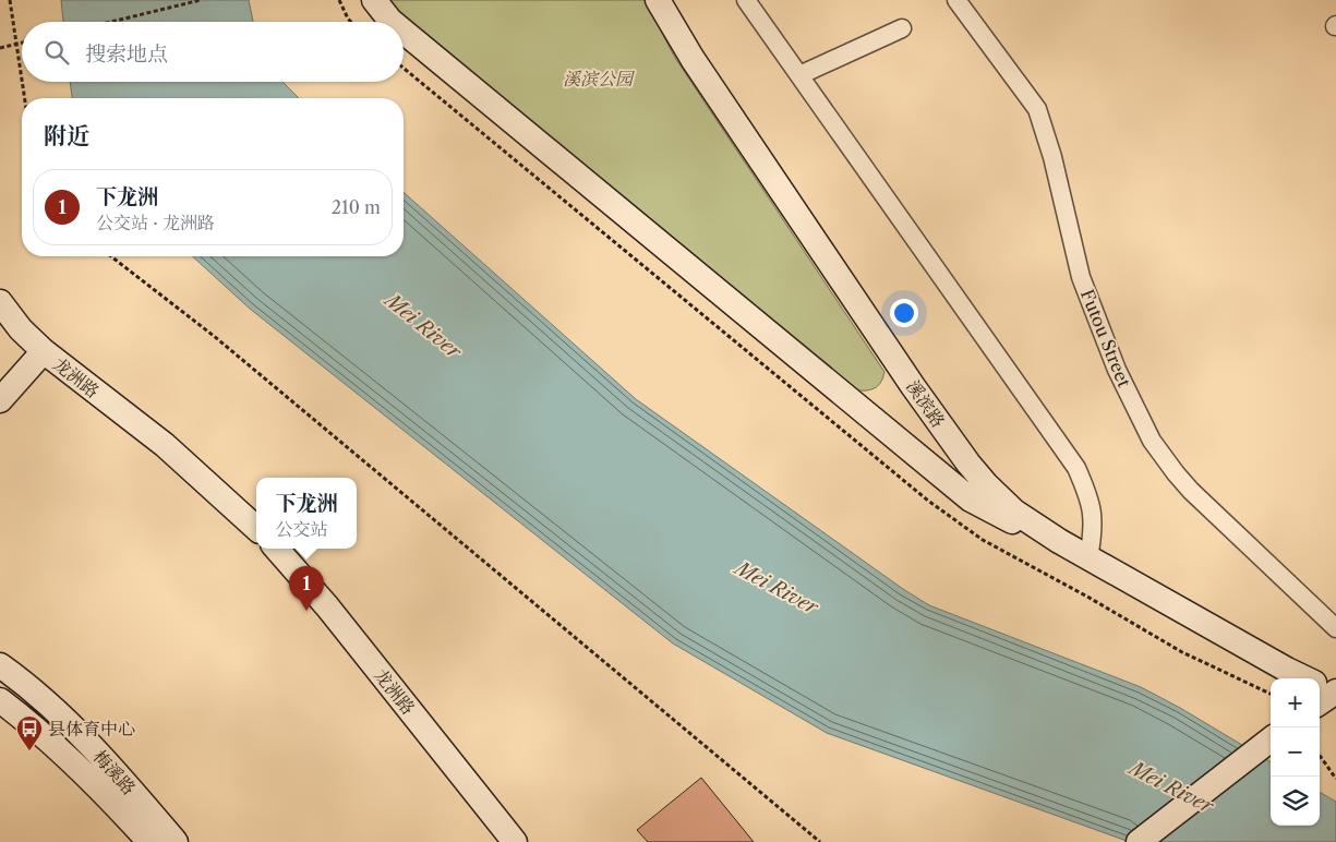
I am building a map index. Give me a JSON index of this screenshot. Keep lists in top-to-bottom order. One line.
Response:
{"streets":{"street":["Futou Street","龙洲路","溪滨路","梅溪路"]},"water":["Mei River"],"parks":["溪滨公园"],"places":{"bus stop":["县体育中心"]},"page":{"search":"搜索地点","heading":"附近","list":[{"mark":"1","name":"下龙洲","note":"公交站 · 龙洲路","value":"210 m"}],"popup":["下龙洲","公交站"],"pins":"1","map_buttons":["+","−"]}}
